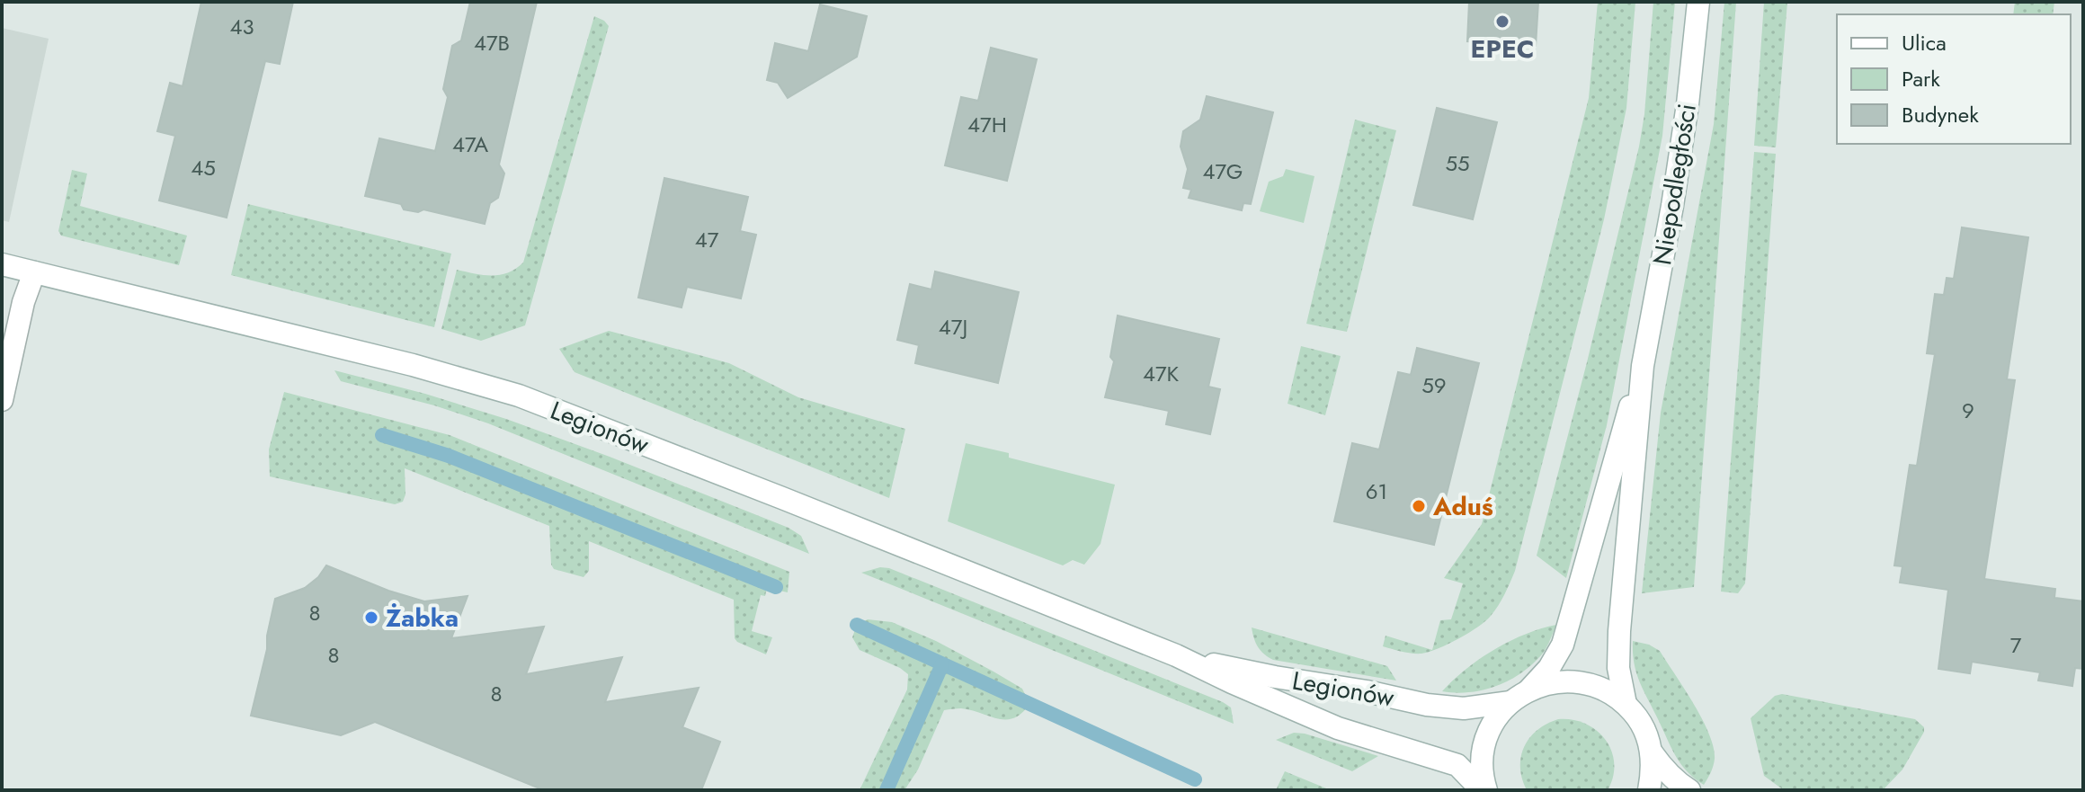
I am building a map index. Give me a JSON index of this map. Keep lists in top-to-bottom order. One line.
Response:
{"streets":{"street":["Niepodległości","Legionów"]},"crossings":[["Niepodległości","Legionów"]],"places":["EPEC","Aduś","Żabka"],"house_numbers":["43","47B","47H","47A","55","45","47G","47","47J","47K","59","9","61","8","7","8","8"],"legend":["Ulica","Park","Budynek"]}
